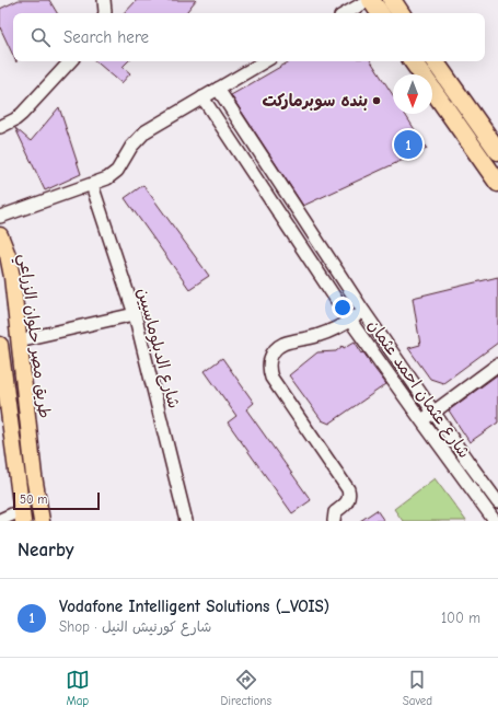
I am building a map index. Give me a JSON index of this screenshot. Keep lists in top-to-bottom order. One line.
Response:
{"streets":{"main road":["طريق مصر حلوان الزراعي"],"street":["شارع الدبلوماسيين","شارع عثمان احمد عثمان"]},"places":["بنده سوبرماركت"],"scale_bar":"50 m","north":"bottom","page":{"search":"Search here","pins":"1","scale":"50 m","heading":"Nearby","list":[{"mark":"1","name":"Vodafone Intelligent Solutions (_VOIS)","note":"Shop · شارع كورنيش النيل","value":"100 m"}],"nav":["Map","Directions","Saved"]}}
